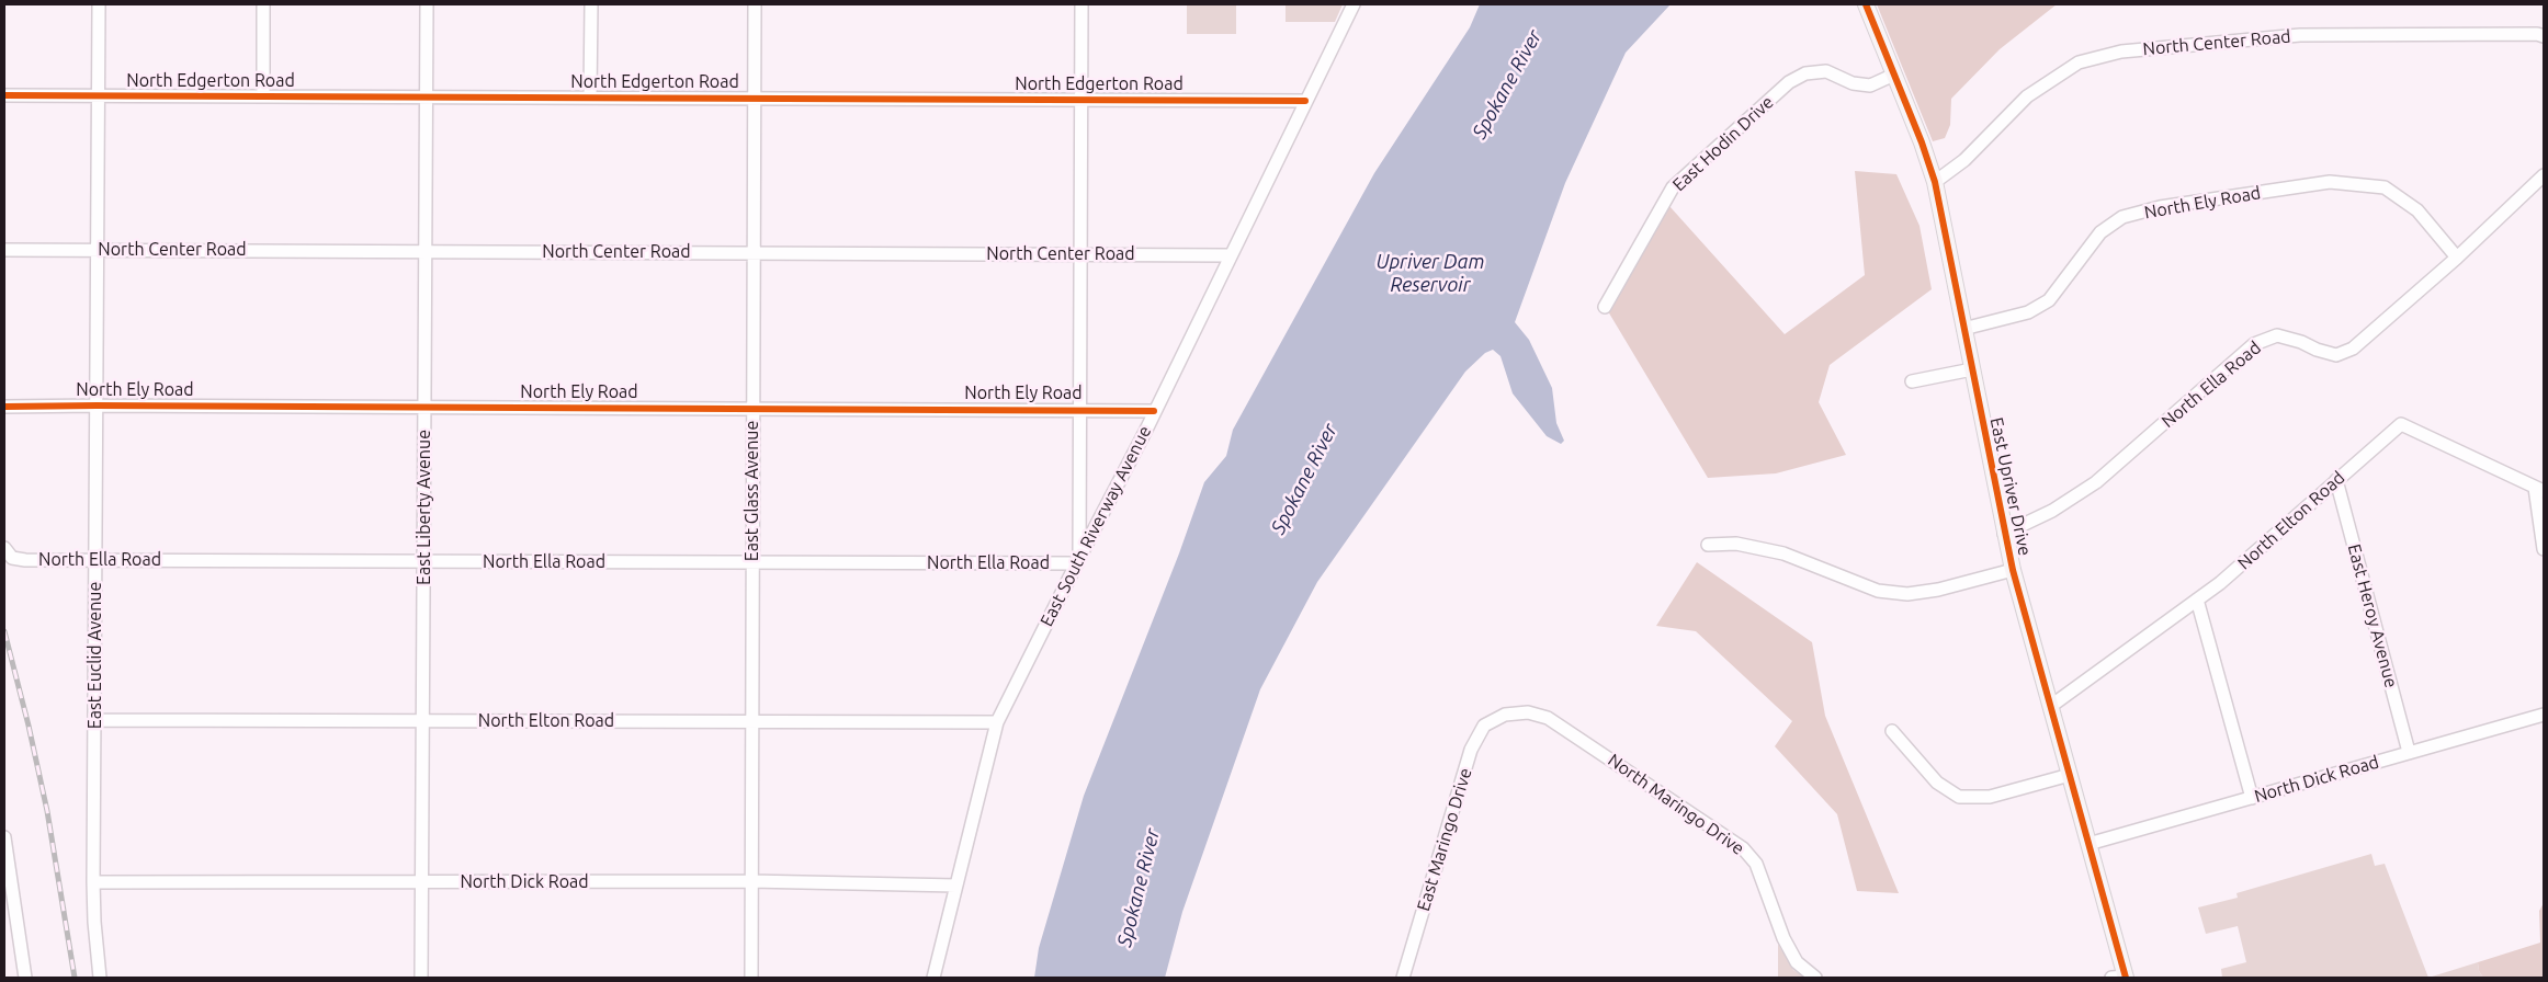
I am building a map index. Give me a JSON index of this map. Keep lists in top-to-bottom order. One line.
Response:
{"streets":{"main road":["East Upriver Drive"],"street":["North Center Road","North Edgerton Road","East Hodin Drive","North Ely Road","North Ella Road","East Glass Avenue","East Liberty Avenue","North Elton Road","East South Riverway Avenue","East Heroy Avenue","East Euclid Avenue","North Dick Road","North Maringo Drive","East Maringo Drive"]},"crossings":[["North Center Road","East Upriver Drive"],["North Center Road","East Glass Avenue"],["North Center Road","East Liberty Avenue"],["North Center Road","East South Riverway Avenue"],["North Center Road","East Euclid Avenue"],["North Edgerton Road","East Glass Avenue"],["North Edgerton Road","East Liberty Avenue"],["North Edgerton Road","East South Riverway Avenue"],["North Edgerton Road","East Euclid Avenue"],["East Hodin Drive","East Upriver Drive"],["North Ely Road","North Ella Road"],["North Ely Road","East Upriver Drive"],["North Ely Road","East Glass Avenue"],["North Ely Road","East Liberty Avenue"],["North Ely Road","East South Riverway Avenue"],["North Ely Road","East Euclid Avenue"],["North Ella Road","East Upriver Drive"],["North Ella Road","East Glass Avenue"],["North Ella Road","East Liberty Avenue"],["North Ella Road","East South Riverway Avenue"],["North Ella Road","East Euclid Avenue"],["East Upriver Drive","North Elton Road"],["East Upriver Drive","North Dick Road"],["East Glass Avenue","North Elton Road"],["East Glass Avenue","North Dick Road"],["East Liberty Avenue","North Elton Road"],["East Liberty Avenue","North Dick Road"],["North Elton Road","East South Riverway Avenue"],["North Elton Road","East Heroy Avenue"],["North Elton Road","East Euclid Avenue"],["East South Riverway Avenue","North Dick Road"],["East Heroy Avenue","North Dick Road"],["East Euclid Avenue","North Dick Road"],["North Maringo Drive","East Maringo Drive"]],"water":["Spokane River","Upriver Dam Reservoir"]}
